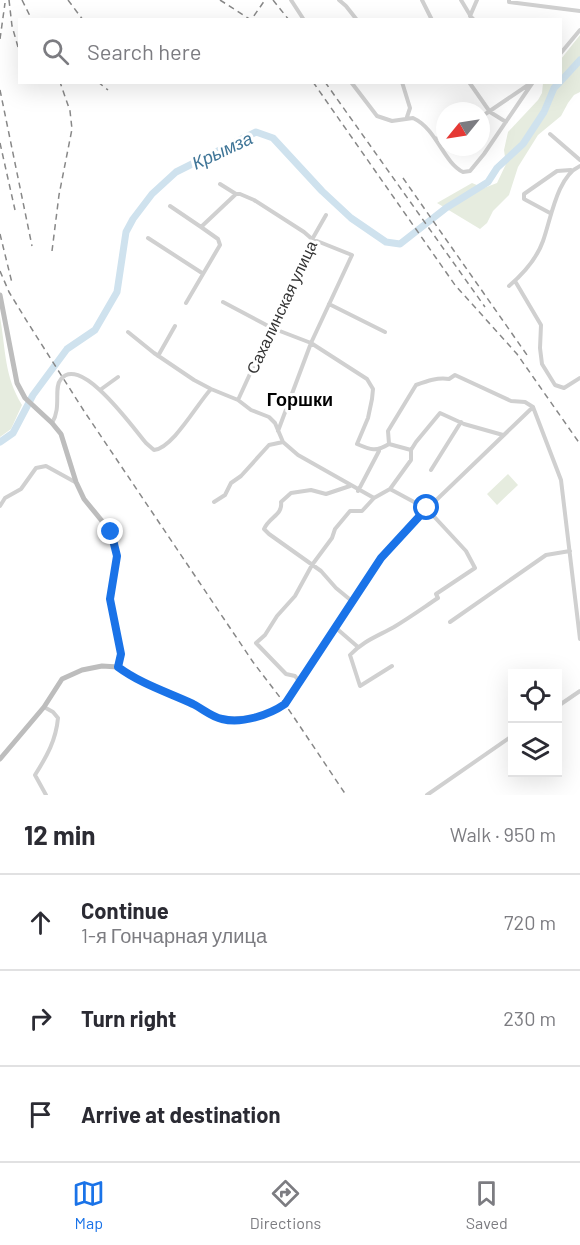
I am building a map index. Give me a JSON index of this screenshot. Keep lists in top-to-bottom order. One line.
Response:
{"streets":{"street":["Сахалинская улица"]},"districts":["Горшки"],"water":["Крымза"],"north":"bottom left","page":{"search":"Search here","heading":["12 min","Walk · 950 m"],"list":[["Continue","1-я Гончарная улица","720 m"],["Turn right","230 m"],"Arrive at destination"],"nav":["Map","Directions","Saved"]}}
